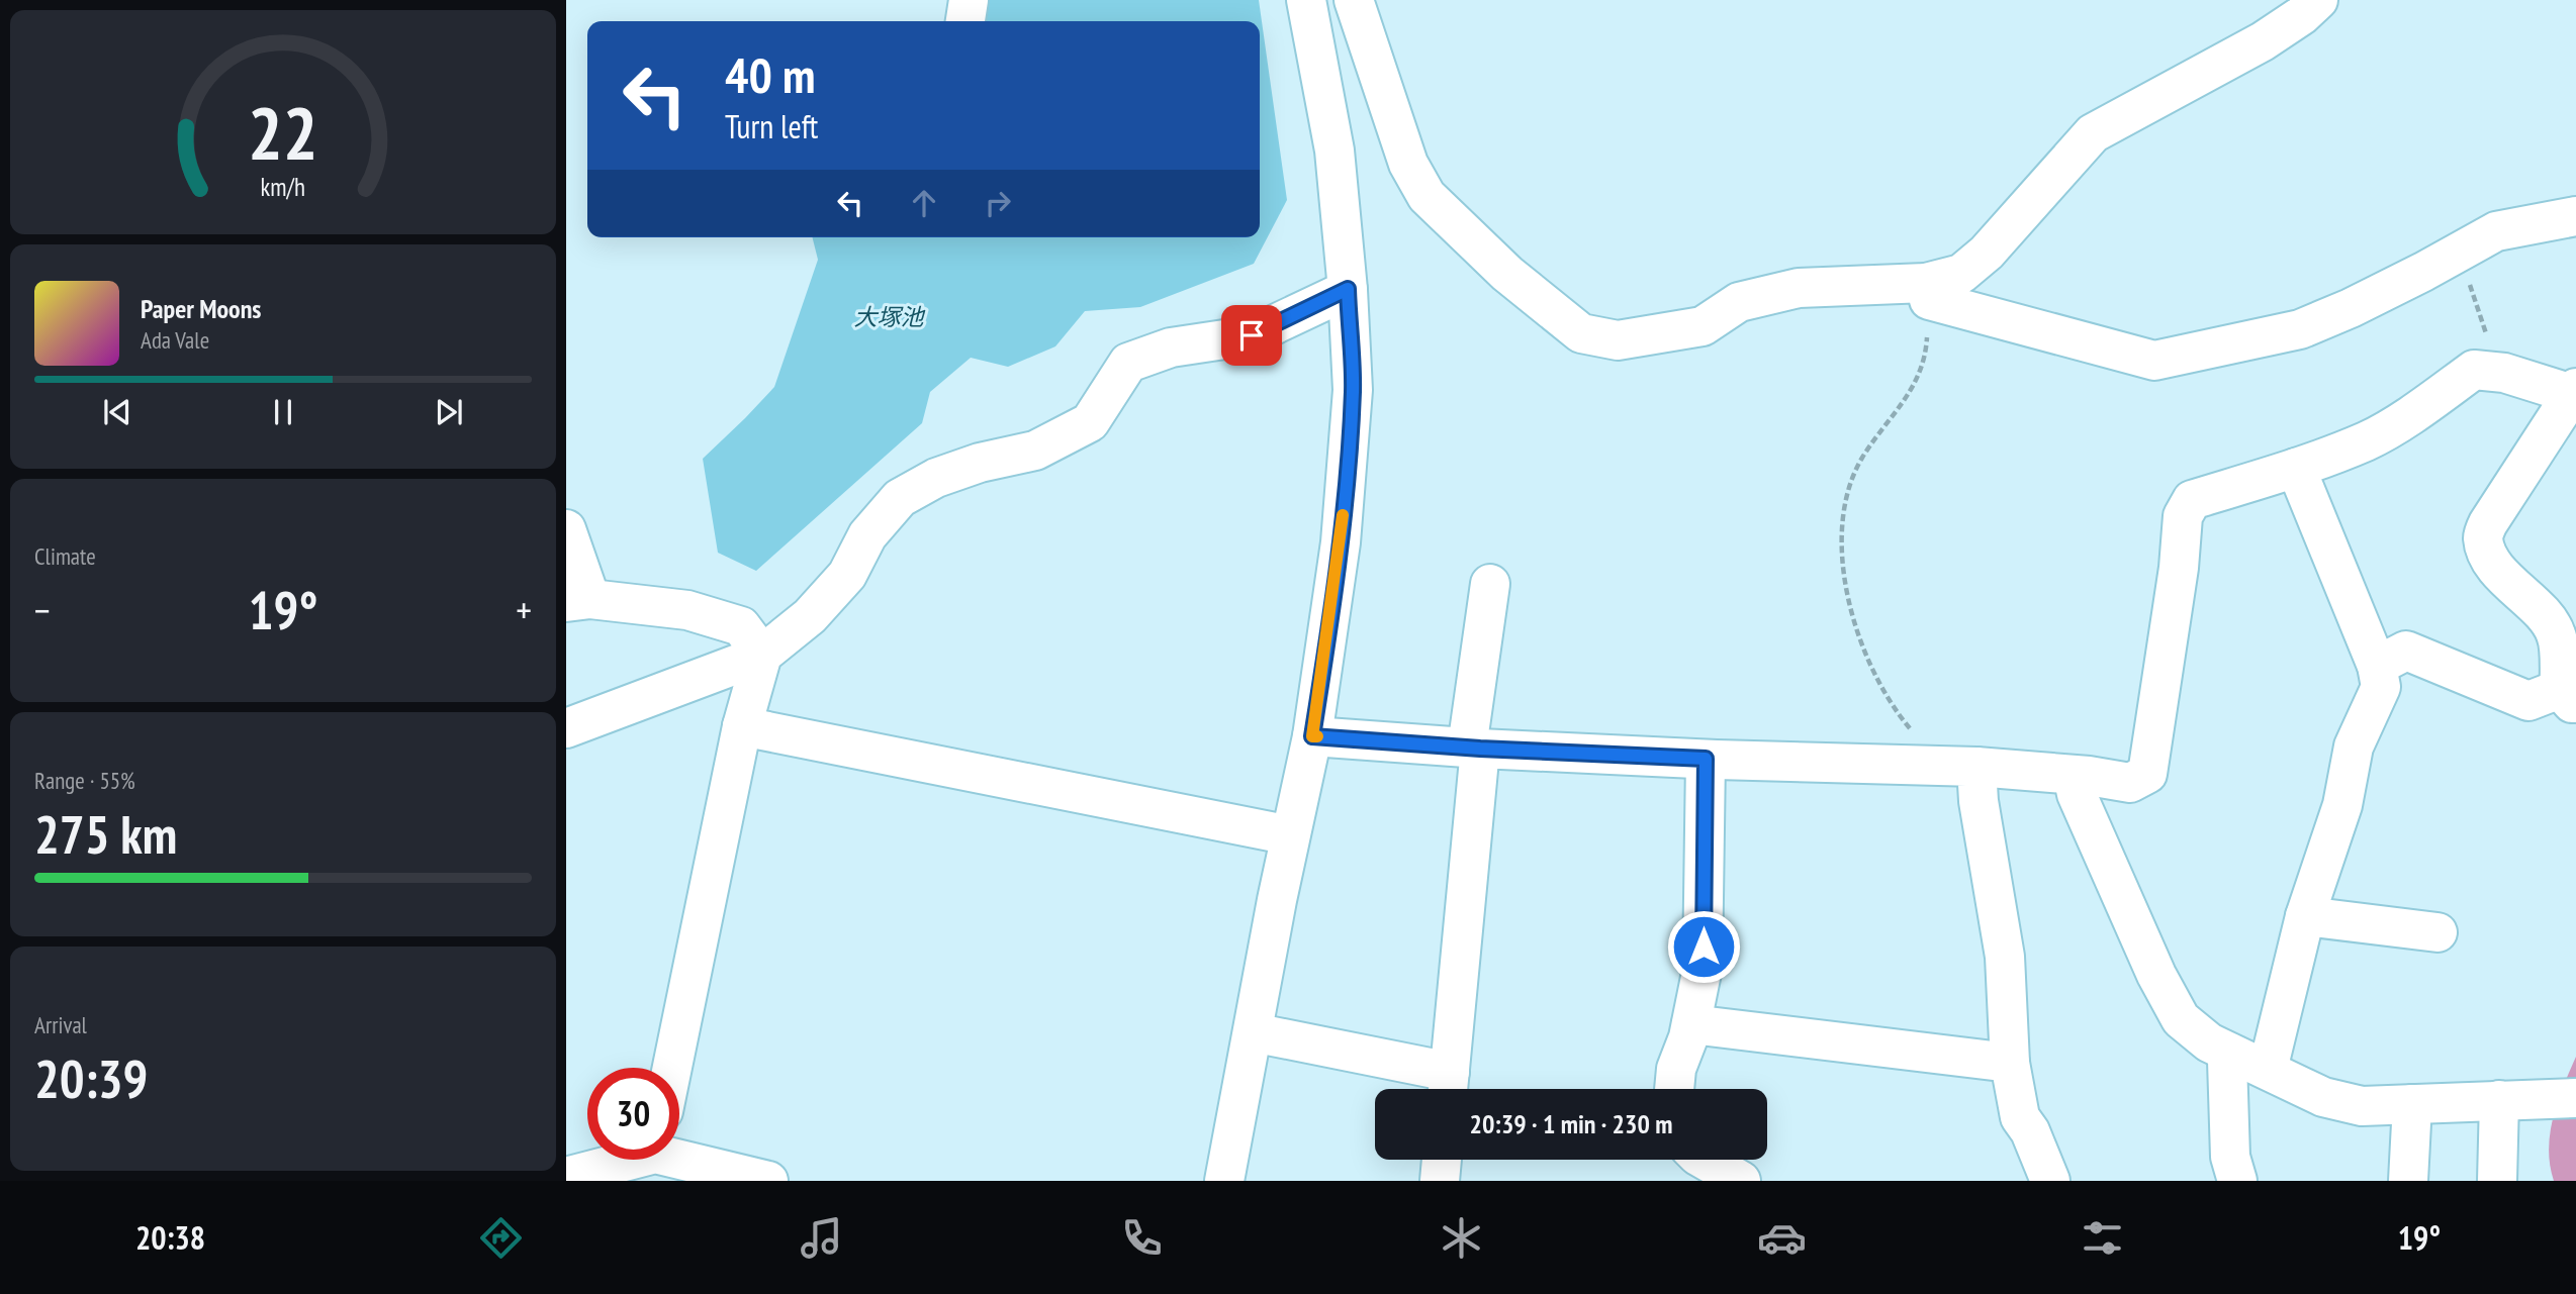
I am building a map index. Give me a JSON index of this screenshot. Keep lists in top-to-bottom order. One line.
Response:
{"water":["大塚池"],"page":{"turn":["40 m","Turn left"],"song":["Paper Moons","Ada Vale"],"tile":["Climate",["Range · 55%","275 km"],["Arrival","20:39"]],"heat":["−","19°","+"],"limit":"30","trip":"20:39 · 1 min · 230 m","tabs":["20:38","19°"],"gauge":["22","km/h"]}}
